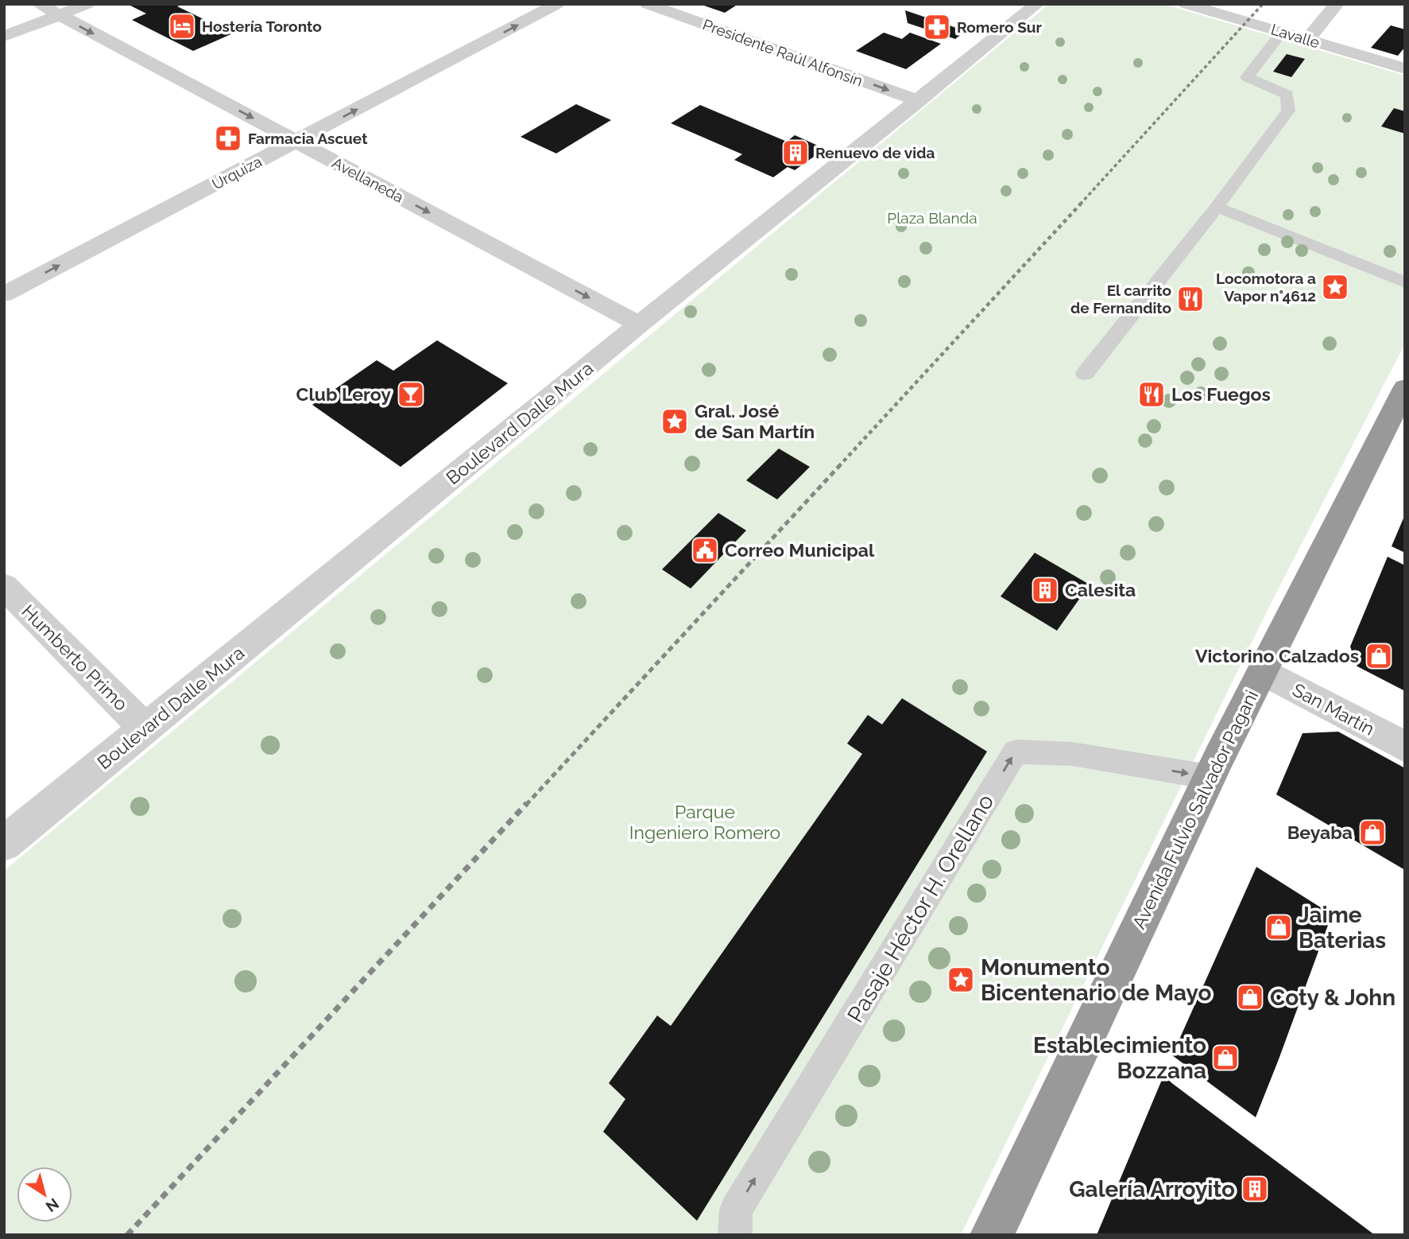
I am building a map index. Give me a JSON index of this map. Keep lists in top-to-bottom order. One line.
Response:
{"streets":{"highway":["Avenida Fulvio Salvador Pagani"],"street":["Lavalle","Presidente Raúl Alfonsín","Urquiza","Avellaneda","Boulevard Dalle Mura","Humberto Primo","San Martín"],"lane":["Pasaje Héctor H. Orellano"]},"crossings":[["Presidente Raúl Alfonsín","Boulevard Dalle Mura"],["Urquiza","Avellaneda"],["Avellaneda","Boulevard Dalle Mura"],["Boulevard Dalle Mura","Humberto Primo"],["San Martín","Avenida Fulvio Salvador Pagani"],["Avenida Fulvio Salvador Pagani","Pasaje Héctor H. Orellano"]],"one_way":["Presidente Raúl Alfonsín","Urquiza","Avellaneda","Pasaje Héctor H. Orellano"],"parks":["Plaza Blanda","Parque Ingeniero Romero"],"places":{"hotel":["Hostería Toronto"],"pharmacy":["Romero Sur","Farmacia Ascuet"],"building":["Renuevo de vida","Calesita","Galería Arroyito"],"place":["Locomotora a Vapor n°4612","Gral. José de San Martín","Monumento Bicentenario de Mayo"],"restaurant":["El carrito de Fernandito","Los Fuegos"],"bar":["Club Leroy"],"public building":["Correo Municipal"],"shop":["Victorino Calzados","Beyaba","Jaime Baterias","Coty & John","Establecimiento Bozzana"]},"north":"bottom right"}
